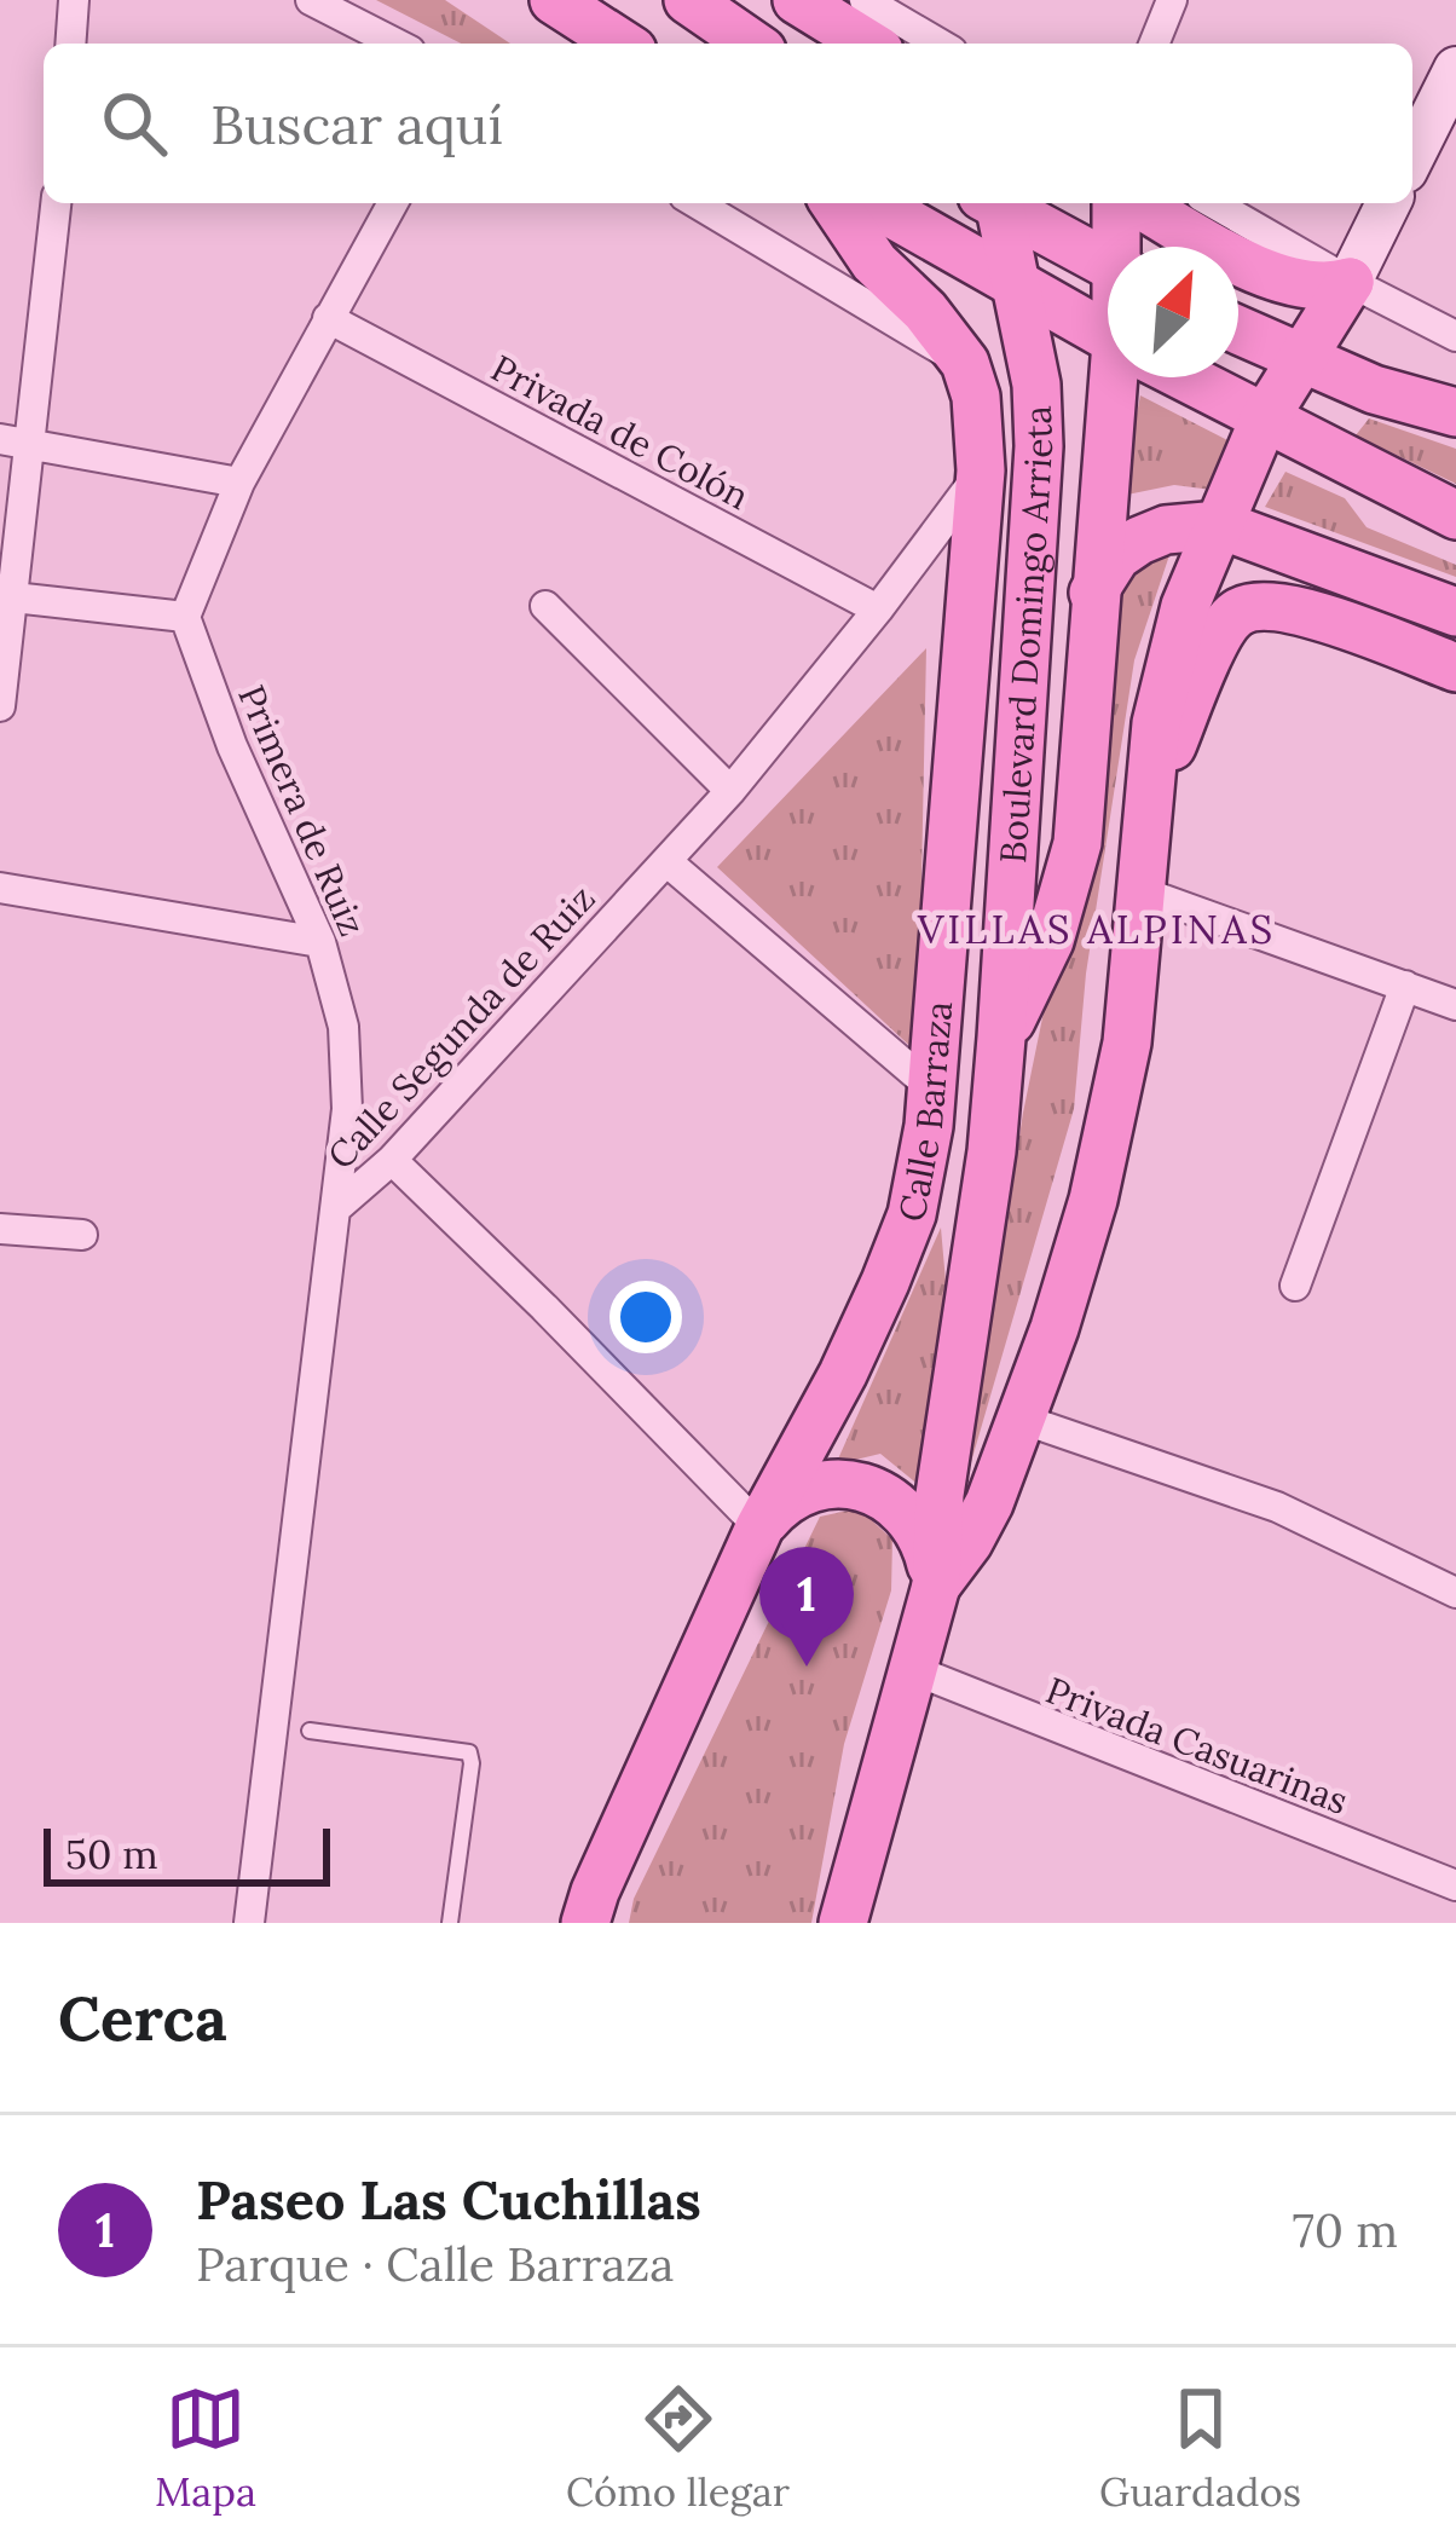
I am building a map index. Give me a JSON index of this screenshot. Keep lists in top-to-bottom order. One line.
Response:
{"streets":{"main road":["Boulevard Domingo Arrieta","Calle Barraza"],"street":["Privada de Colón","Primera de Ruiz","Calle Segunda de Ruiz","Privada Casuarinas"]},"crossings":[["Privada de Colón","Calle Segunda de Ruiz"],["Primera de Ruiz","Calle Segunda de Ruiz"],["Calle Segunda de Ruiz","Calle Barraza"]],"districts":["VILLAS ALPINAS"],"scale_bar":"50 m","north":"top right","page":{"search":"Buscar aquí","pins":"1","scale":"50 m","heading":"Cerca","list":[{"mark":"1","name":"Paseo Las Cuchillas","note":"Parque · Calle Barraza","value":"70 m"}],"nav":["Mapa","Cómo llegar","Guardados"]}}
